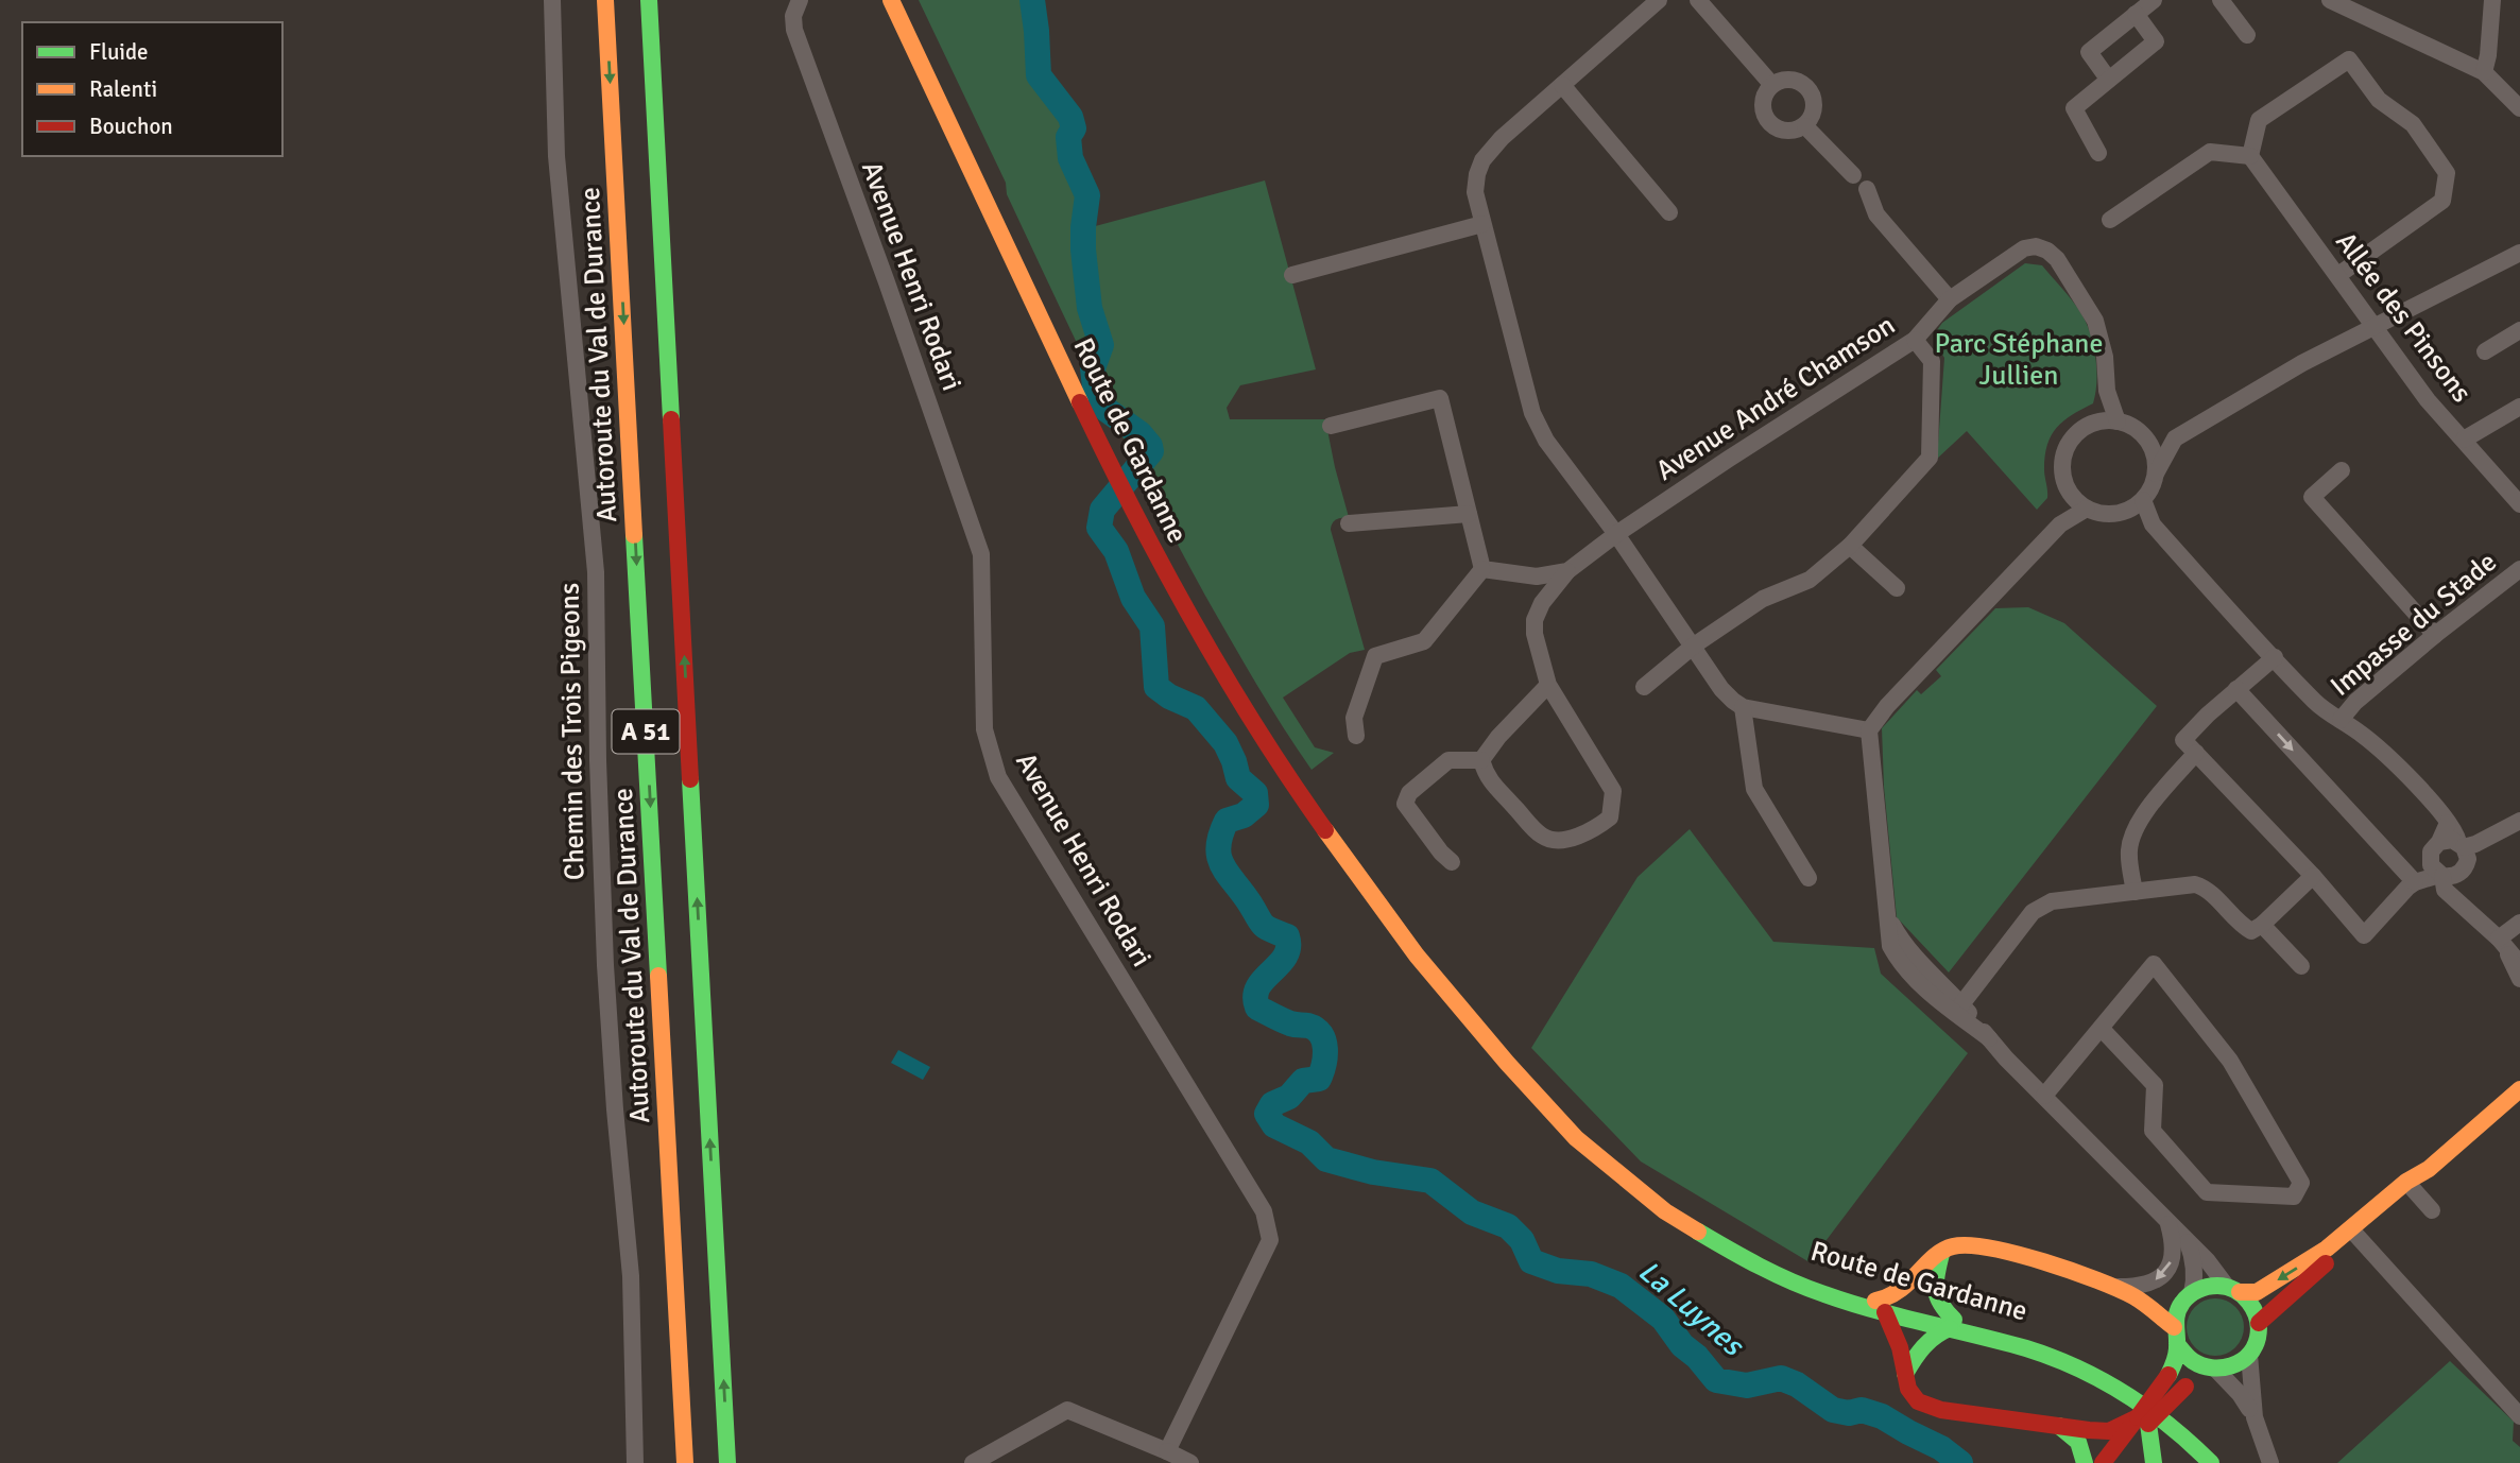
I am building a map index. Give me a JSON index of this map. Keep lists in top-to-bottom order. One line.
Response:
{"streets":{"main road":["Autoroute du Val de Durance","Route de Gardanne","A 51"],"street":["Avenue Henri Rodari","Allée des Pinsons","Avenue André Chamson","Impasse du Stade","Chemin des Trois Pigeons"]},"water":["La Luynes"],"parks":["Parc Stéphane Jullien"],"legend":["Fluide","Ralenti","Bouchon"]}
